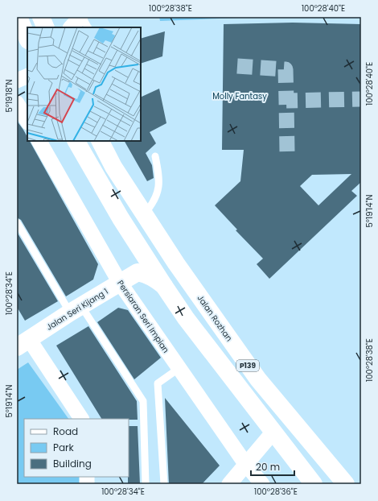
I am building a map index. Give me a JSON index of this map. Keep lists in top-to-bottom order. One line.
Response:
{"streets":{"main road":["Jalan Seri Kijang 1","Jalan Rozhan","P139"],"street":["Persiaran Seri Impian"]},"crossings":[["Jalan Seri Kijang 1","Persiaran Seri Impian"]],"parks":["Molly Fantasy"],"legend":["Road","Park","Building"],"scale_bar":"20 m","coordinates":["100°28'38\"E","100°28'40\"E","5°19'18\"N","5°19'14\"N","100°28'34\"E","100°28'36\"E"]}
